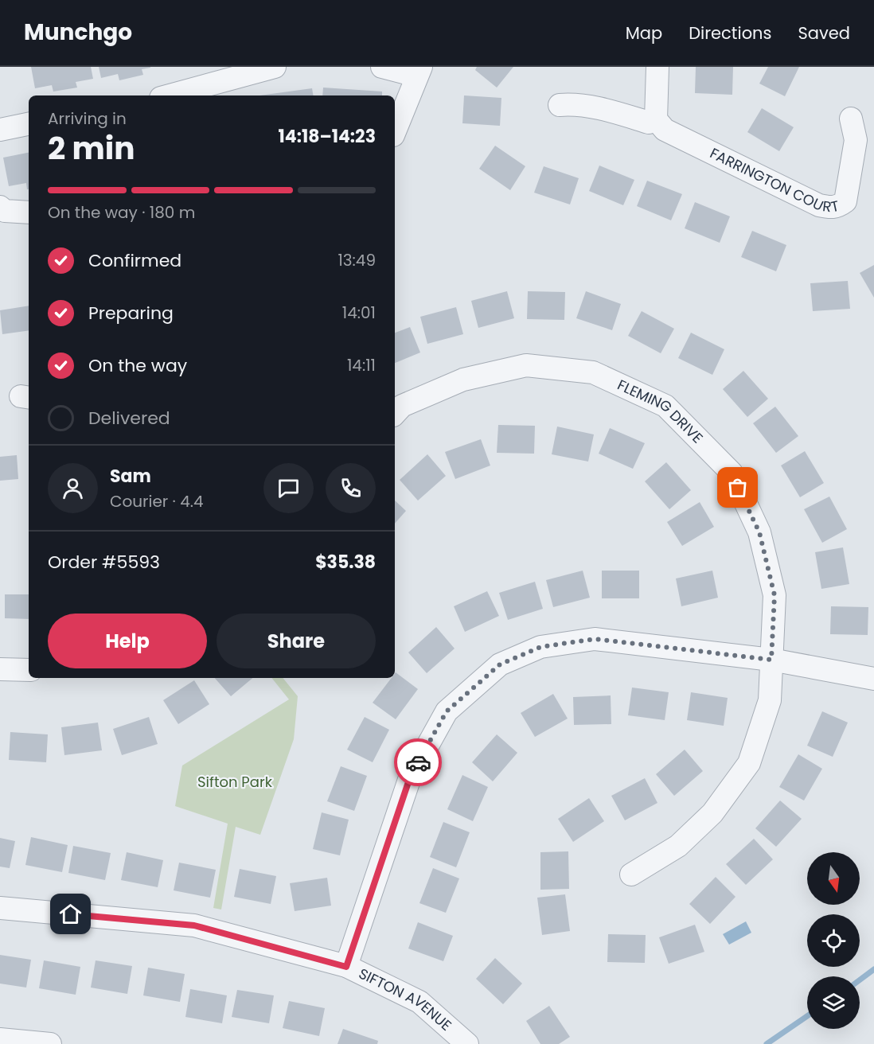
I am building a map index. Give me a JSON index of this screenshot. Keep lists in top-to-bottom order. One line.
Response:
{"streets":{"street":["FARRINGTON COURT","FLEMING DRIVE","SIFTON AVENUE"]},"parks":["Sifton Park"],"north":"bottom","page":{"header":"Munchgo","nav":["Map","Directions","Saved"],"heading":["2 min","Arriving in","14:18–14:23"],"panel":["Sam","Courier · 4.4","Order #5593","$35.38"],"bar":"On the way · 180 m","list":[["Confirmed","13:49"],["Preparing","14:01"],["On the way","14:11"],"Delivered"],"buttons":["Help","Share"]}}
